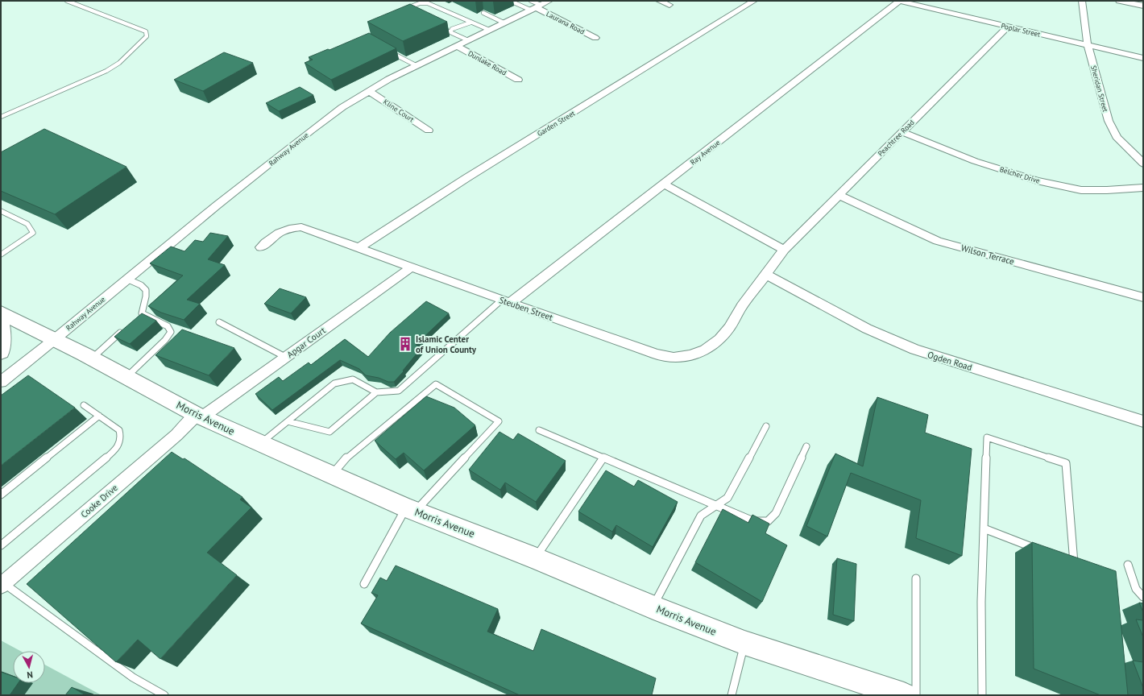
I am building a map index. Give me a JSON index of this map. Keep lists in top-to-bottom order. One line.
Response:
{"streets":{"main road":["Morris Avenue"],"street":["Laurana Road","Poplar Street","Dunlake Road","Sheridan Street","Kline Court","Garden Street","Peachtree Road","Rahway Avenue","Ray Avenue","Belcher Drive","Wilson Terrace","Steuben Street","Apgar Court","Ogden Road","Cooke Drive"]},"crossings":[["Laurana Road","Rahway Avenue"],["Poplar Street","Sheridan Street"],["Poplar Street","Peachtree Road"],["Poplar Street","Ray Avenue"],["Dunlake Road","Rahway Avenue"],["Kline Court","Rahway Avenue"],["Garden Street","Steuben Street"],["Peachtree Road","Belcher Drive"],["Peachtree Road","Wilson Terrace"],["Peachtree Road","Steuben Street"],["Peachtree Road","Ogden Road"],["Rahway Avenue","Morris Avenue"],["Ray Avenue","Steuben Street"],["Steuben Street","Apgar Court"],["Steuben Street","Ogden Road"],["Apgar Court","Morris Avenue"],["Apgar Court","Cooke Drive"],["Morris Avenue","Cooke Drive"]],"places":{"building":["Islamic Center of Union County"]},"north":"bottom"}
